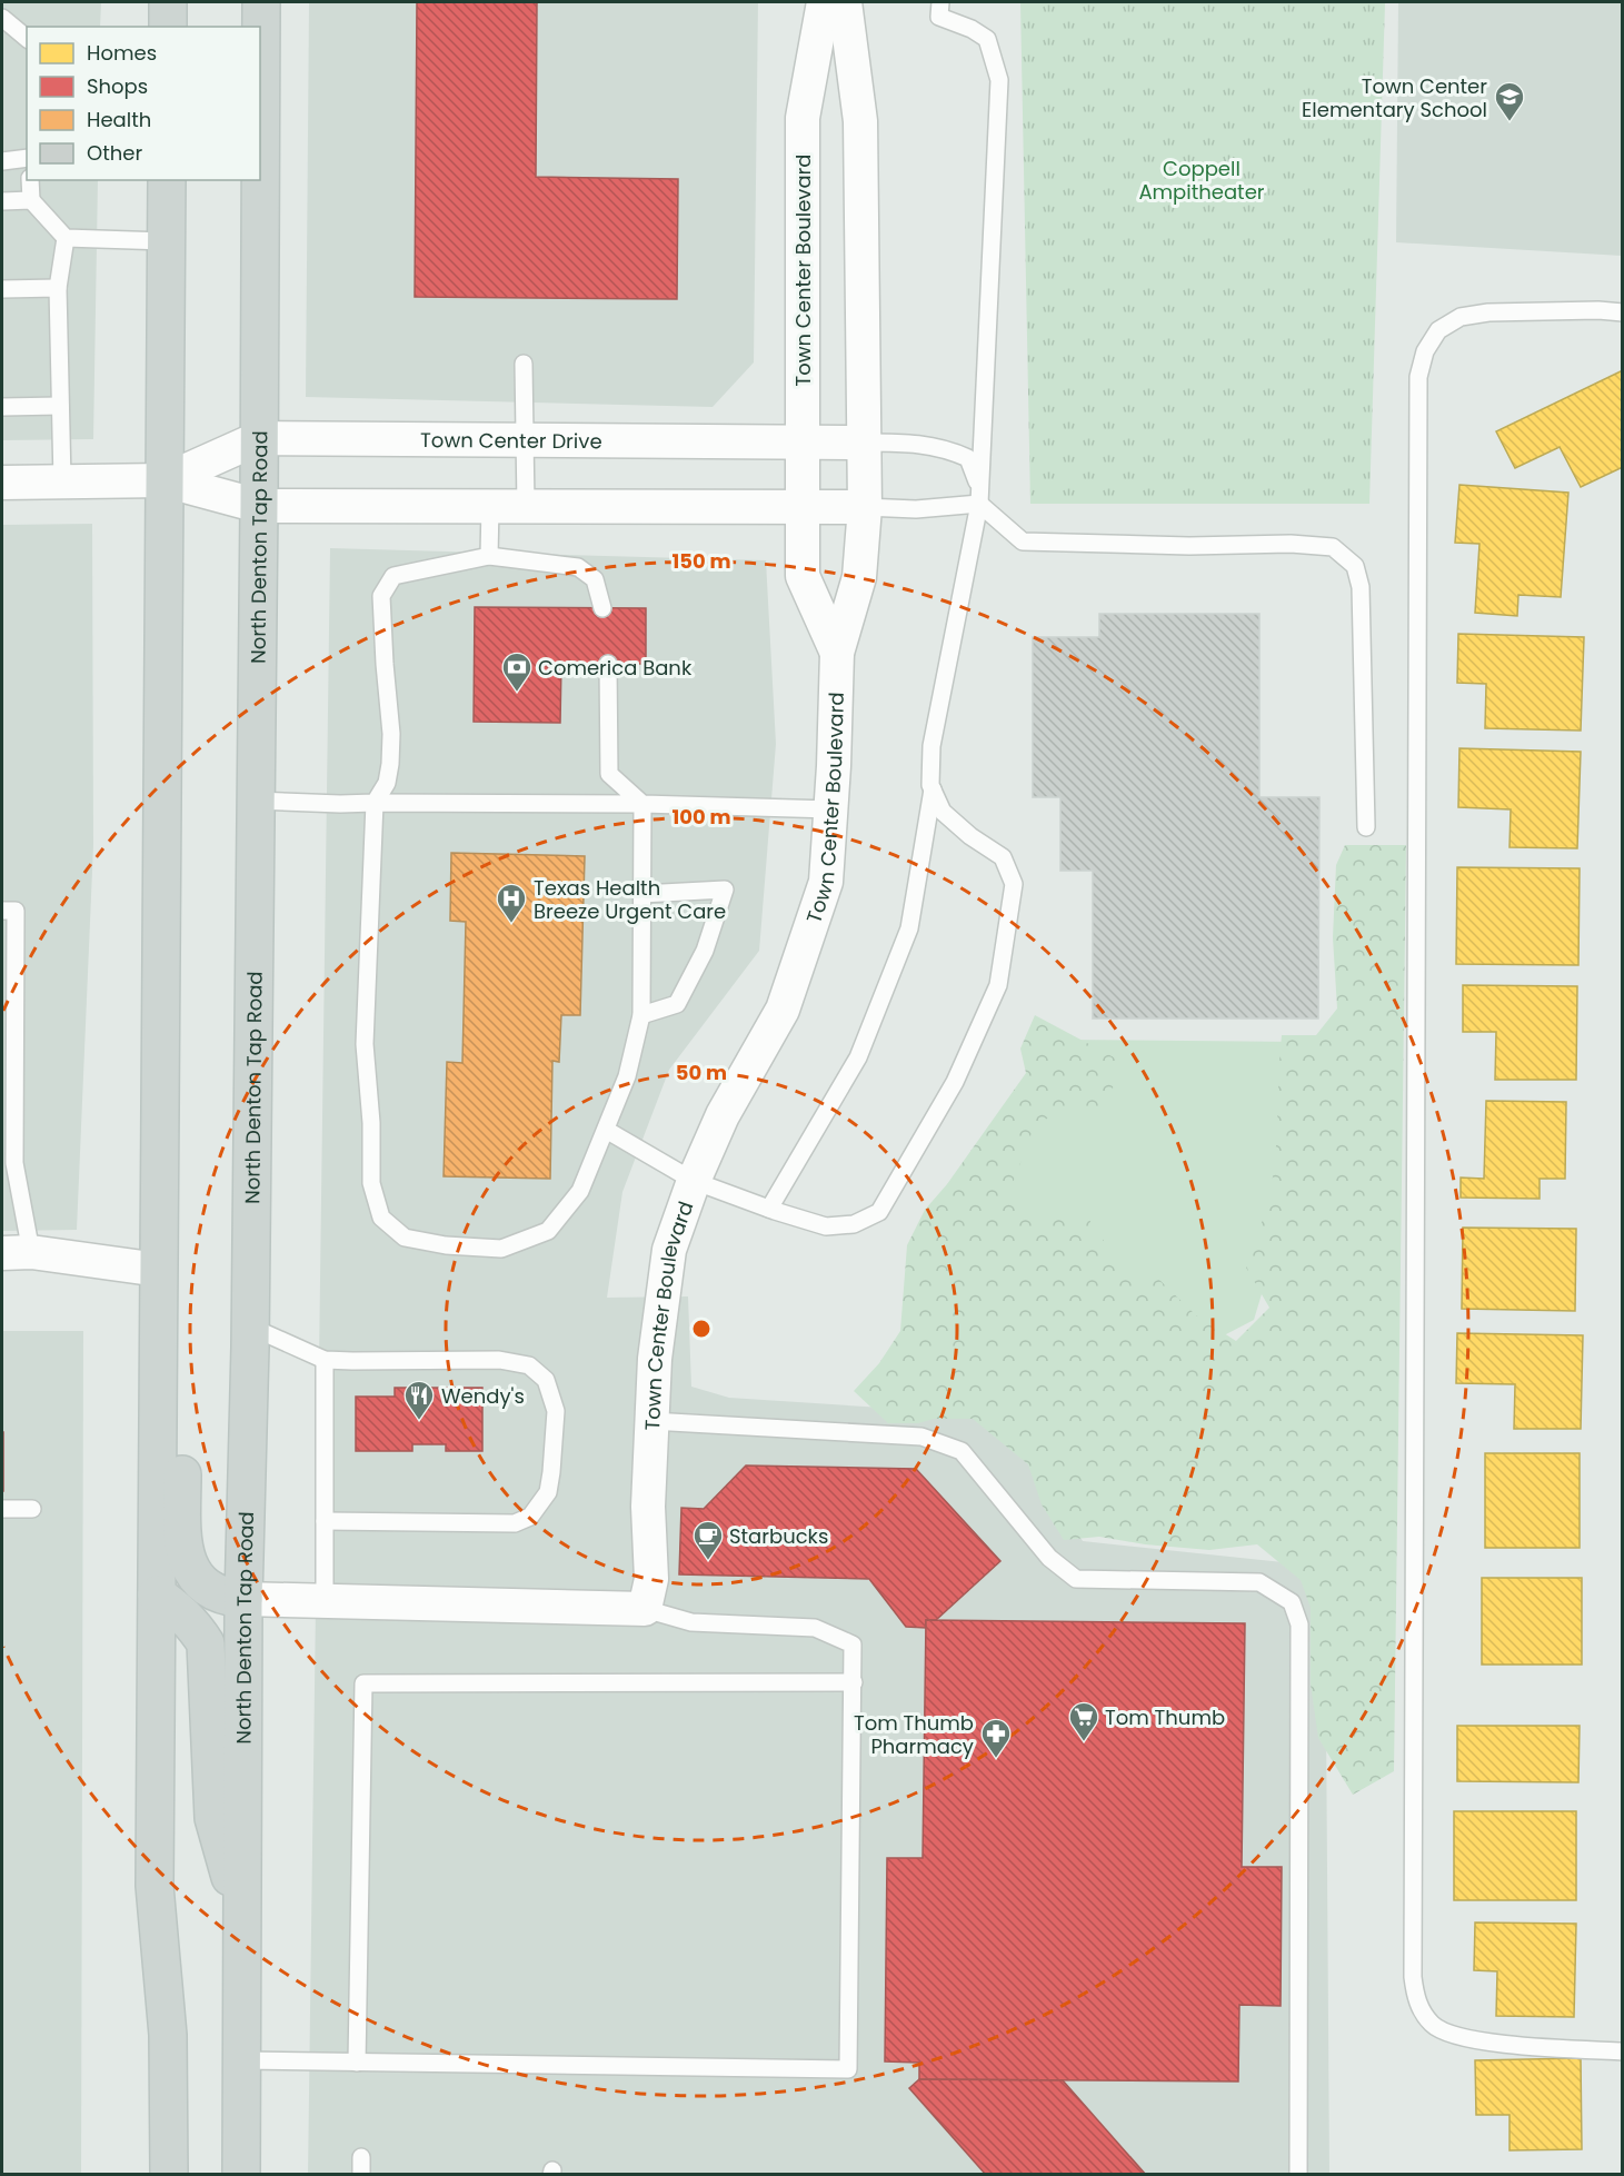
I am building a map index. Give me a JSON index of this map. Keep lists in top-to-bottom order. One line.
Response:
{"streets":{"main road":["North Denton Tap Road"],"street":["Town Center Boulevard","Town Center Drive"]},"crossings":[["Town Center Boulevard","Town Center Drive"],["Town Center Drive","North Denton Tap Road"]],"parks":["Coppell Ampitheater"],"places":{"school or university":["Town Center Elementary School"],"bank":["Comerica Bank"],"hospital":["Texas Health Breeze Urgent Care"],"restaurant":["Wendy's"],"cafe":["Starbucks"],"supermarket":["Tom Thumb"],"pharmacy":["Tom Thumb Pharmacy"]},"legend":["Homes","Shops","Health","Other"],"rings":["150 m","100 m","50 m"]}
